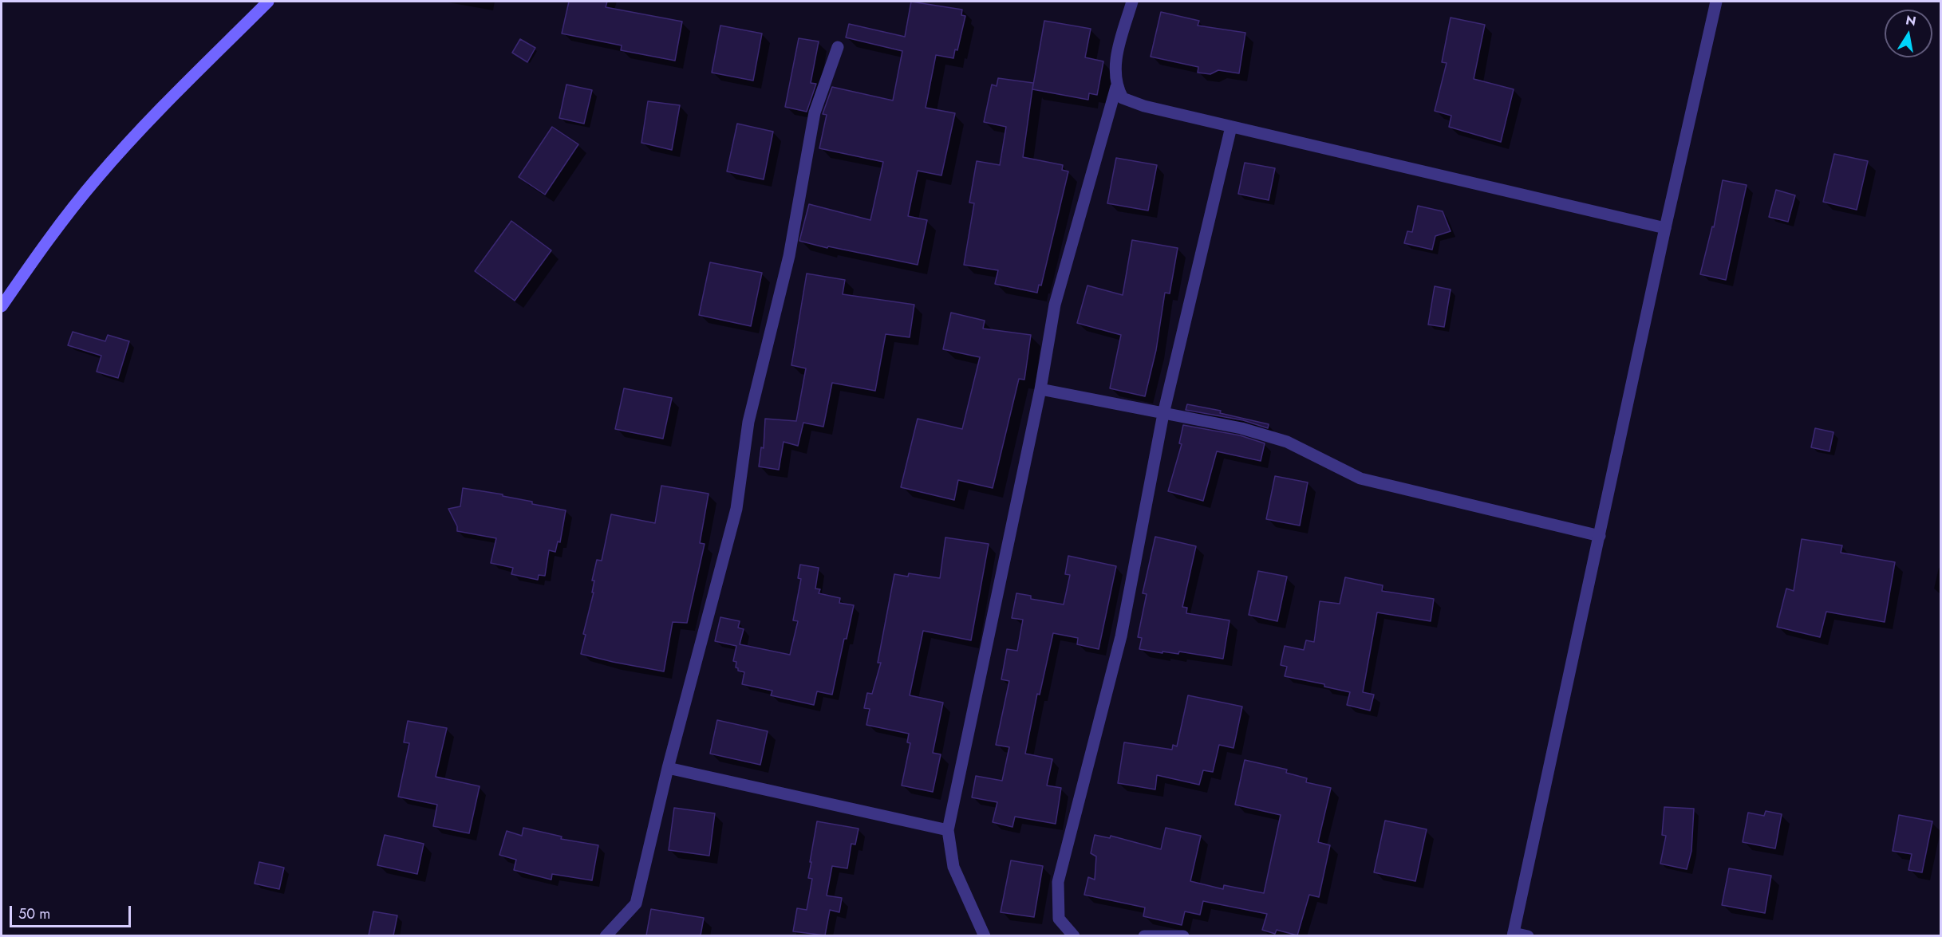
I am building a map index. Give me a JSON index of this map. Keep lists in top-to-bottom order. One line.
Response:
{"scale_bar":"50 m","north":"top"}
